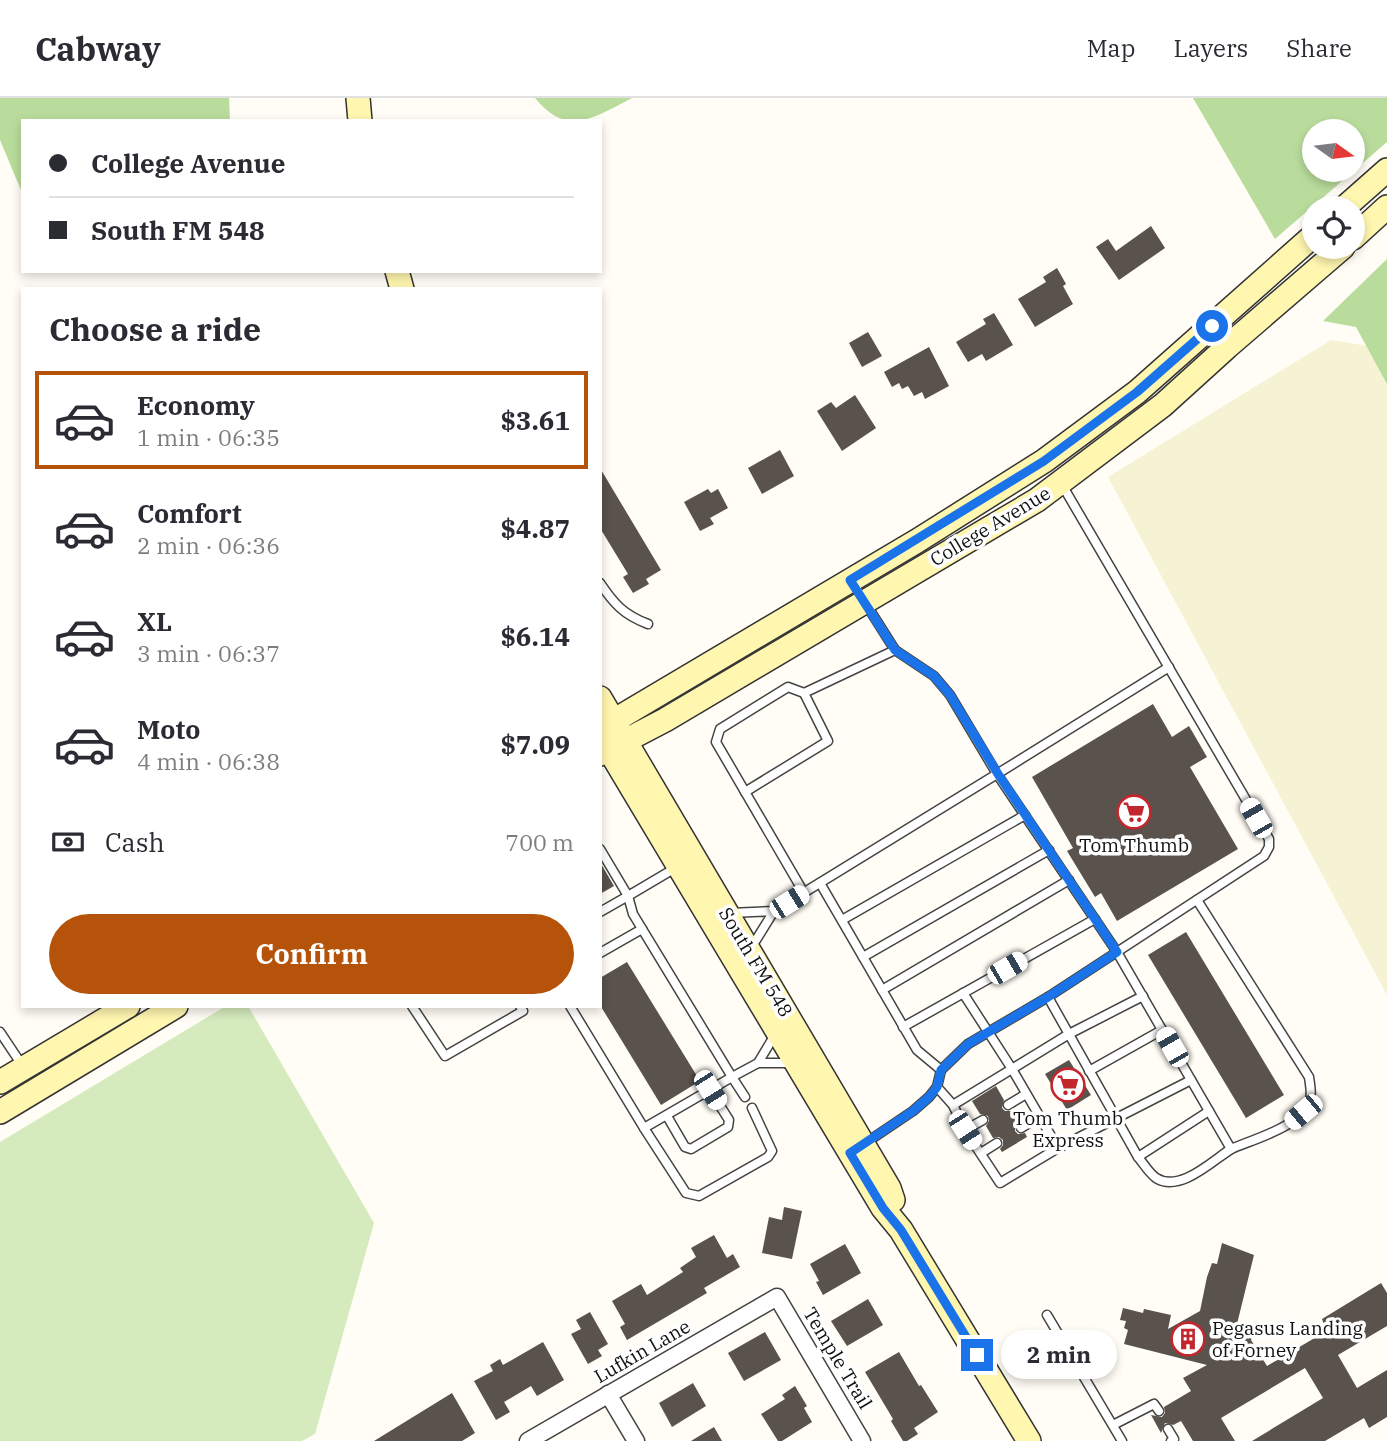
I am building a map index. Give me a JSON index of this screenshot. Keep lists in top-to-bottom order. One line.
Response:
{"streets":{"main road":["College Avenue","South FM 548"],"street":["Lufkin Lane","Temple Trail"]},"crossings":[["College Avenue","South FM 548"],["Lufkin Lane","Temple Trail"]],"places":{"supermarket":["Tom Thumb","Tom Thumb Express"],"building":["Pegasus Landing of Forney"]},"north":"right","page":{"header":"Cabway","nav":["Map","Layers","Share"],"banner":["College Avenue","South FM 548"],"heading":"Choose a ride","list":[{"name":"Economy","note":"1 min · 06:35","value":"$3.61"},{"name":"Comfort","note":"2 min · 06:36","value":"$4.87"},{"name":"XL","note":"3 min · 06:37","value":"$6.14"},{"name":"Moto","note":"4 min · 06:38","value":"$7.09"}],"pay":["Cash","700 m"],"buttons":"Confirm","bubble":"2 min"}}
